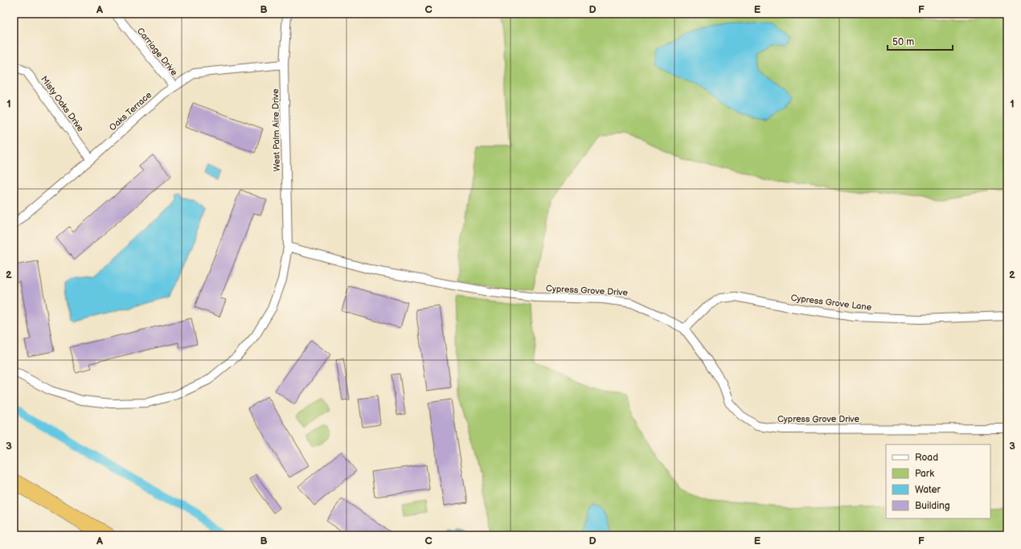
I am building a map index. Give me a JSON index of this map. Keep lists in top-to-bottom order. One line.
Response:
{"streets":{"street":["Carriage Drive","Misty Oaks Drive","Oaks Terrace","West Palm Aire Drive","Cypress Grove Drive","Cypress Grove Lane"]},"crossings":[["Carriage Drive","Oaks Terrace"],["Misty Oaks Drive","Oaks Terrace"],["Oaks Terrace","West Palm Aire Drive"],["West Palm Aire Drive","Cypress Grove Drive"],["Cypress Grove Drive","Cypress Grove Lane"]],"legend":["Road","Park","Water","Building"],"scale_bar":"50 m","grid":{"columns":["A","B","C","D","E","F"],"rows":["1","2","3"]}}
